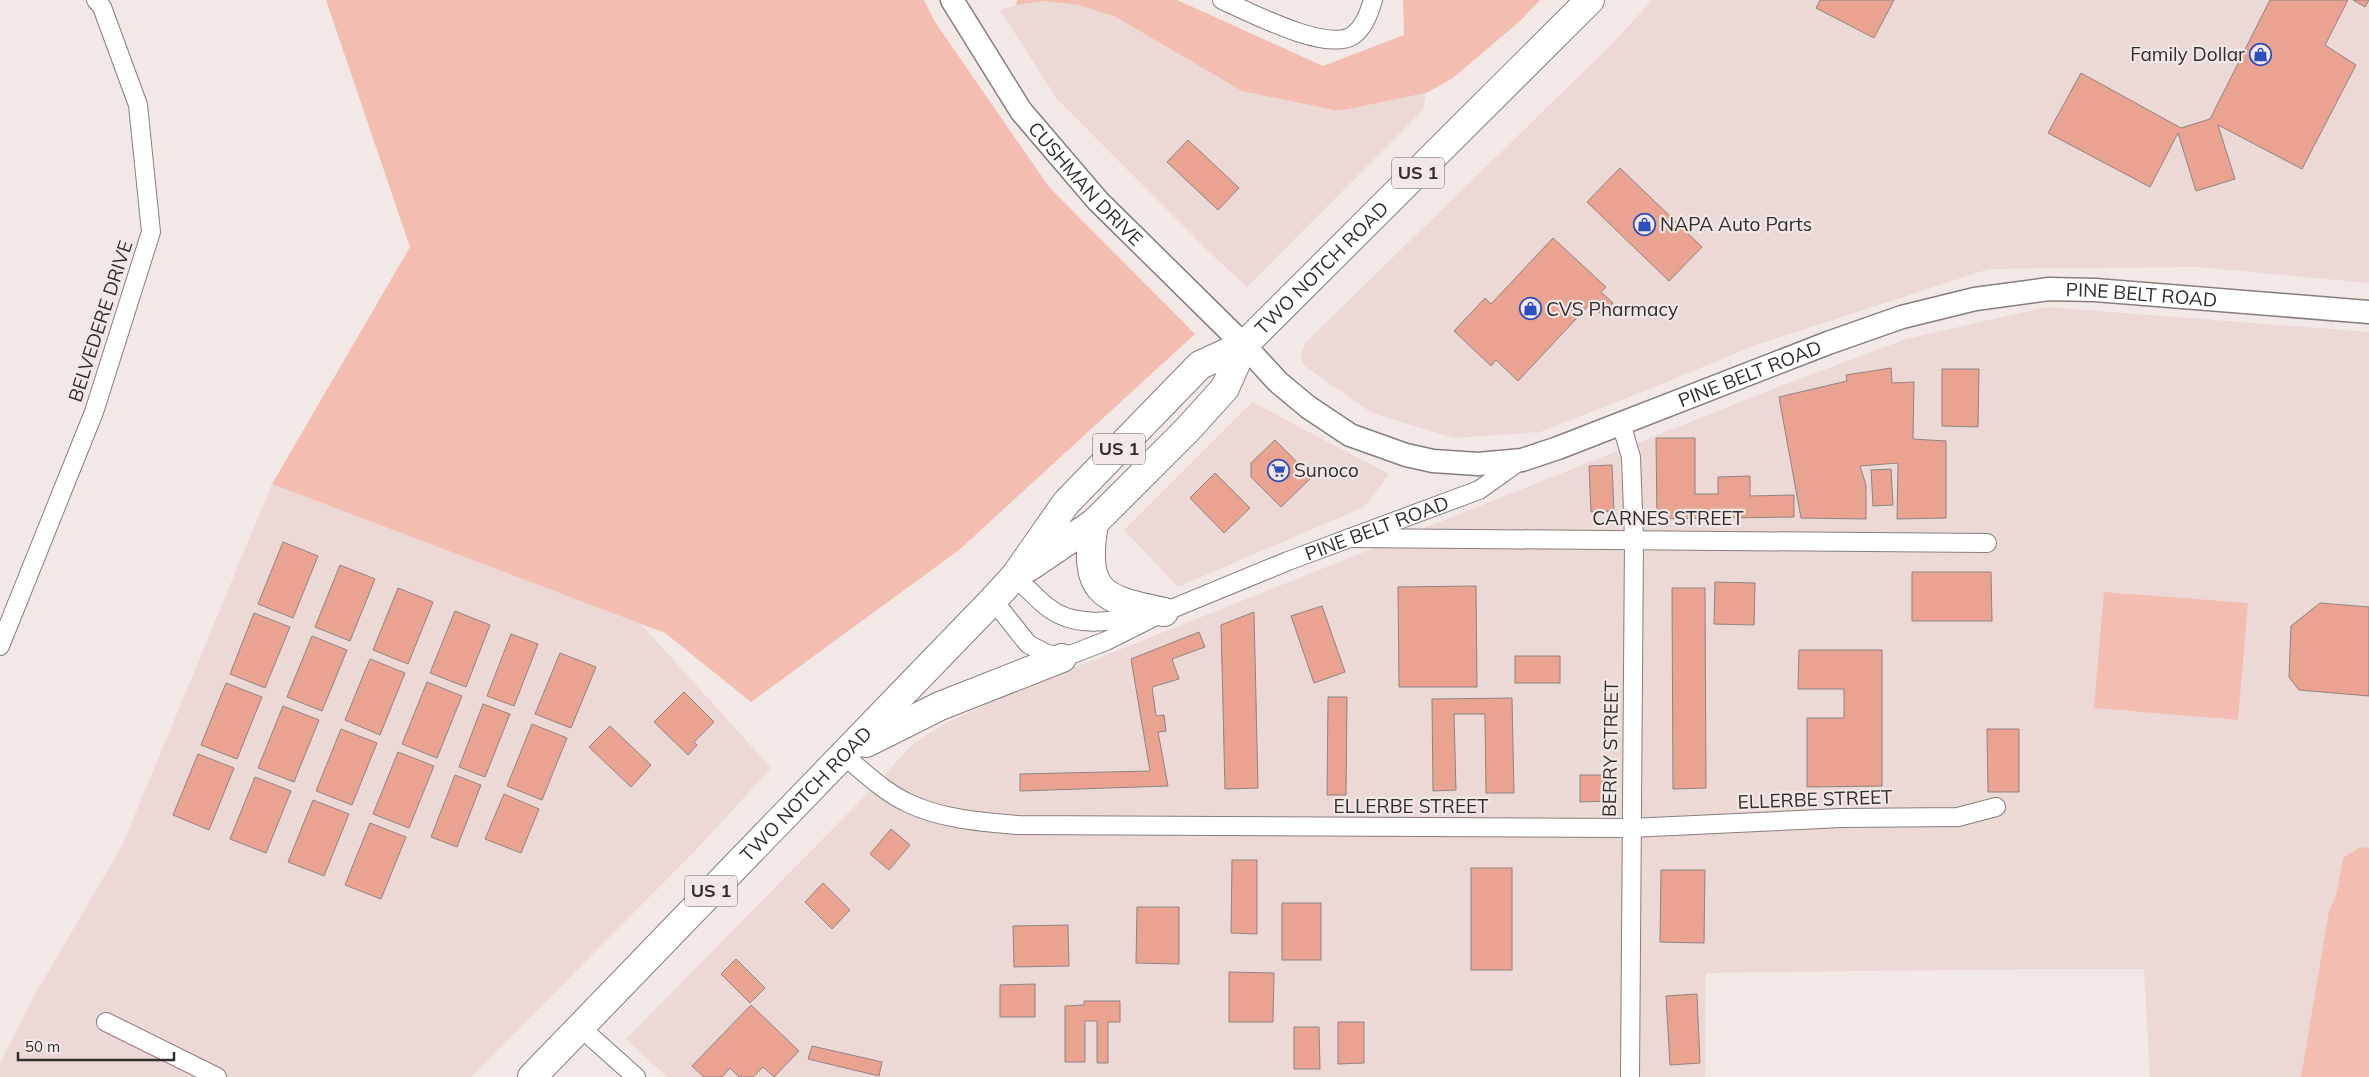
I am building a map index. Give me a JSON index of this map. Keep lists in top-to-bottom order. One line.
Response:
{"streets":{"main road":["US 1","TWO NOTCH ROAD"],"street":["CUSHMAN DRIVE","PINE BELT ROAD","BELVEDERE DRIVE","CARNES STREET","BERRY STREET","ELLERBE STREET"]},"crossings":[["CUSHMAN DRIVE","TWO NOTCH ROAD"],["CUSHMAN DRIVE","PINE BELT ROAD"],["TWO NOTCH ROAD","PINE BELT ROAD"],["TWO NOTCH ROAD","ELLERBE STREET"],["PINE BELT ROAD","CARNES STREET"],["PINE BELT ROAD","BERRY STREET"],["CARNES STREET","BERRY STREET"],["BERRY STREET","ELLERBE STREET"]],"places":{"shop":["Family Dollar","NAPA Auto Parts","CVS Pharmacy"],"supermarket":["Sunoco"]},"scale_bar":"50 m"}
